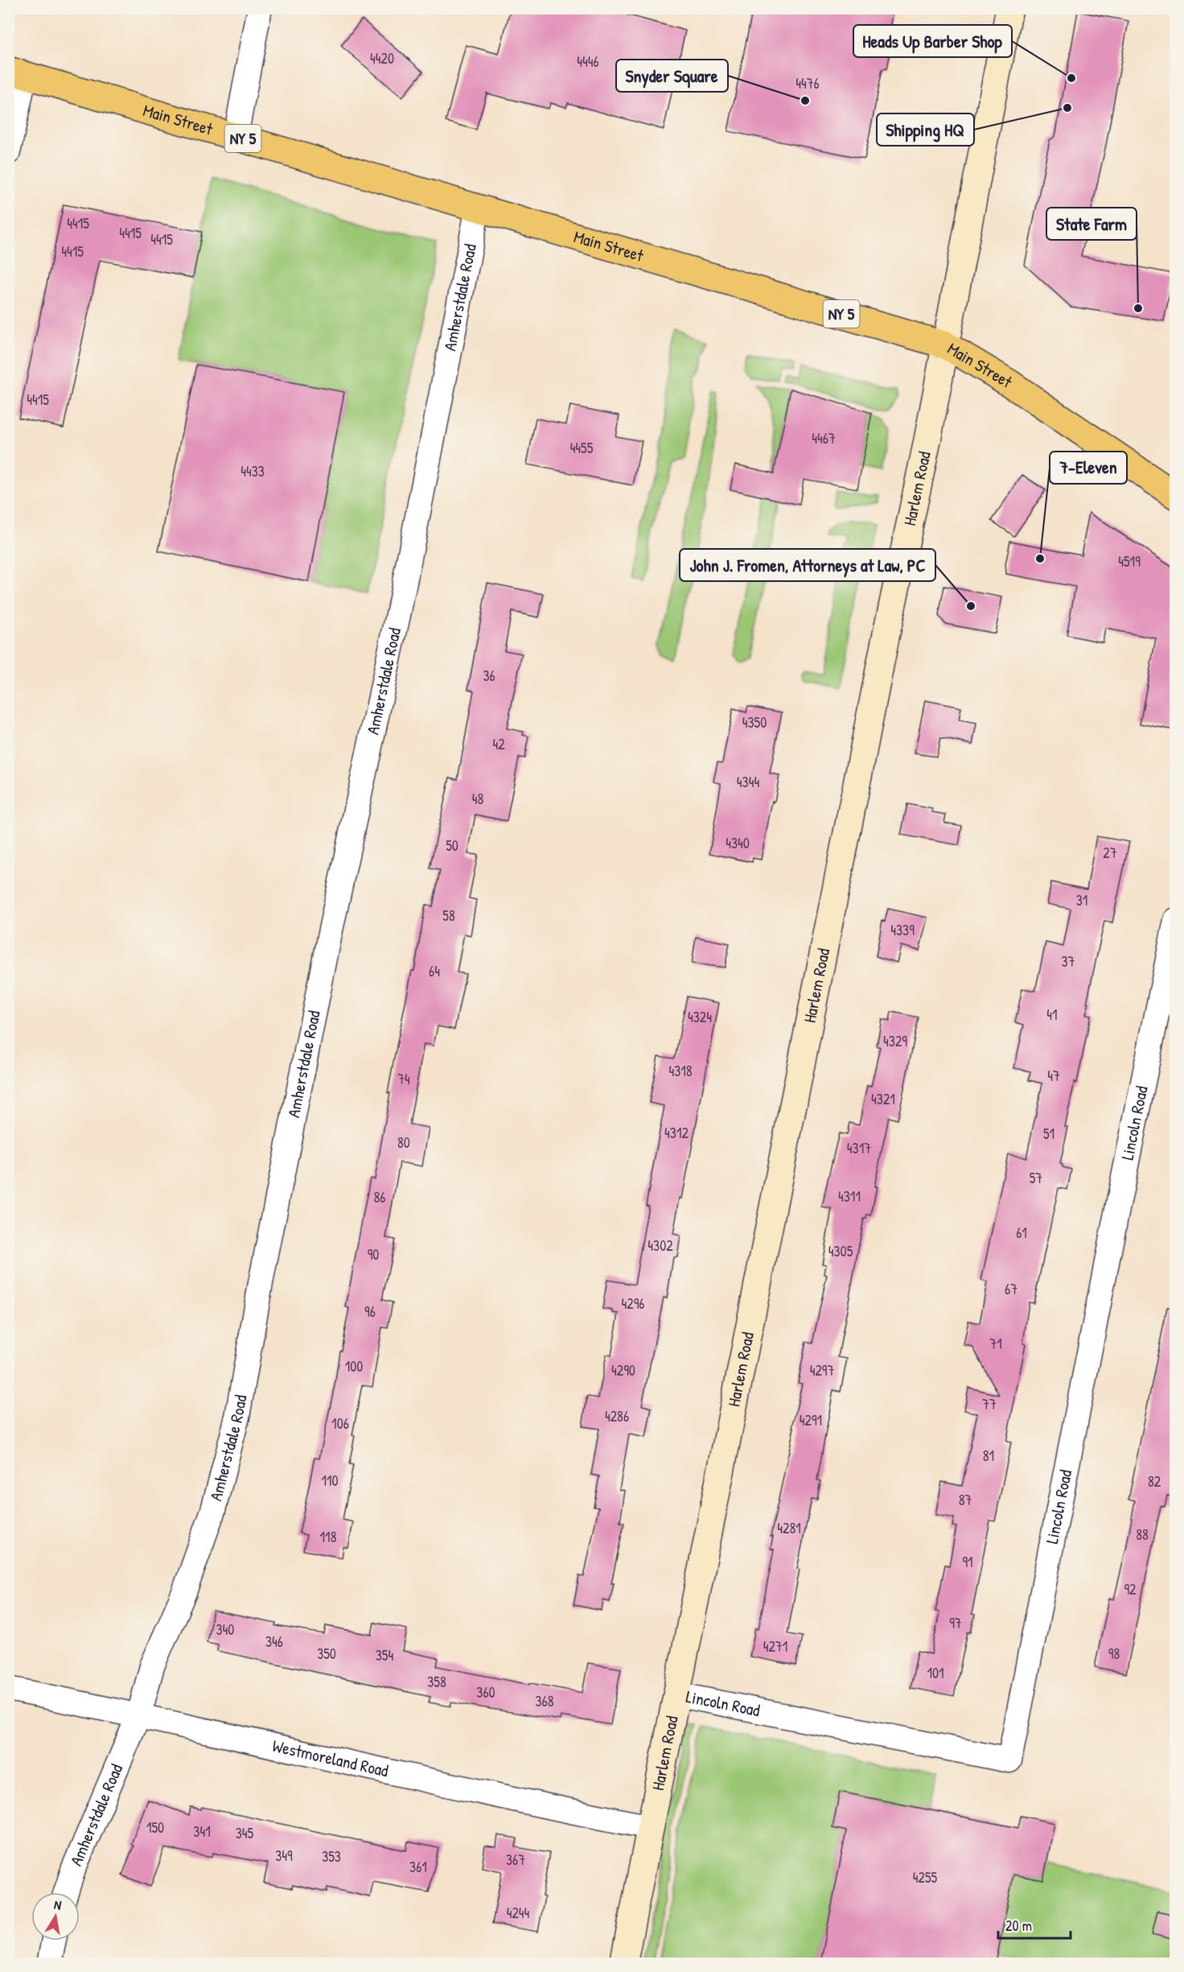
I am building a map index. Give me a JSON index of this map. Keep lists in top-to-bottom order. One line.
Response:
{"streets":{"main road":["Main Street","NY 5","Harlem Road"],"street":["Amherstdale Road","Lincoln Road","Westmoreland Road"]},"crossings":[["Main Street","Amherstdale Road"],["Main Street","Harlem Road"],["Amherstdale Road","Westmoreland Road"],["Harlem Road","Lincoln Road"],["Harlem Road","Westmoreland Road"]],"places":["Heads Up Barber Shop","Snyder Square","Shipping HQ","State Farm","7-Eleven","John J. Fromen, Attorneys at Law, PC"],"house_numbers":["4420","4446","4476","4415","4415","4415","4415","4415","4467","4455","4433","4519","36","4350","42","4344","48","4340","50","27","31","58","4339","37","64","41","4324","4329","4318","47","74","4321","4312","51","80","4317","57","4311","86","61","4302","4305","90","67","4296","96","71","100","4290","4297","77","4286","4291","106","81","110","82","87","4281","88","118","91","92","97","340","346","4271","350","98","354","101","358","360","368","150","341","345","349","353","367","361","4255","4244"],"scale_bar":"20 m","north":"top"}
